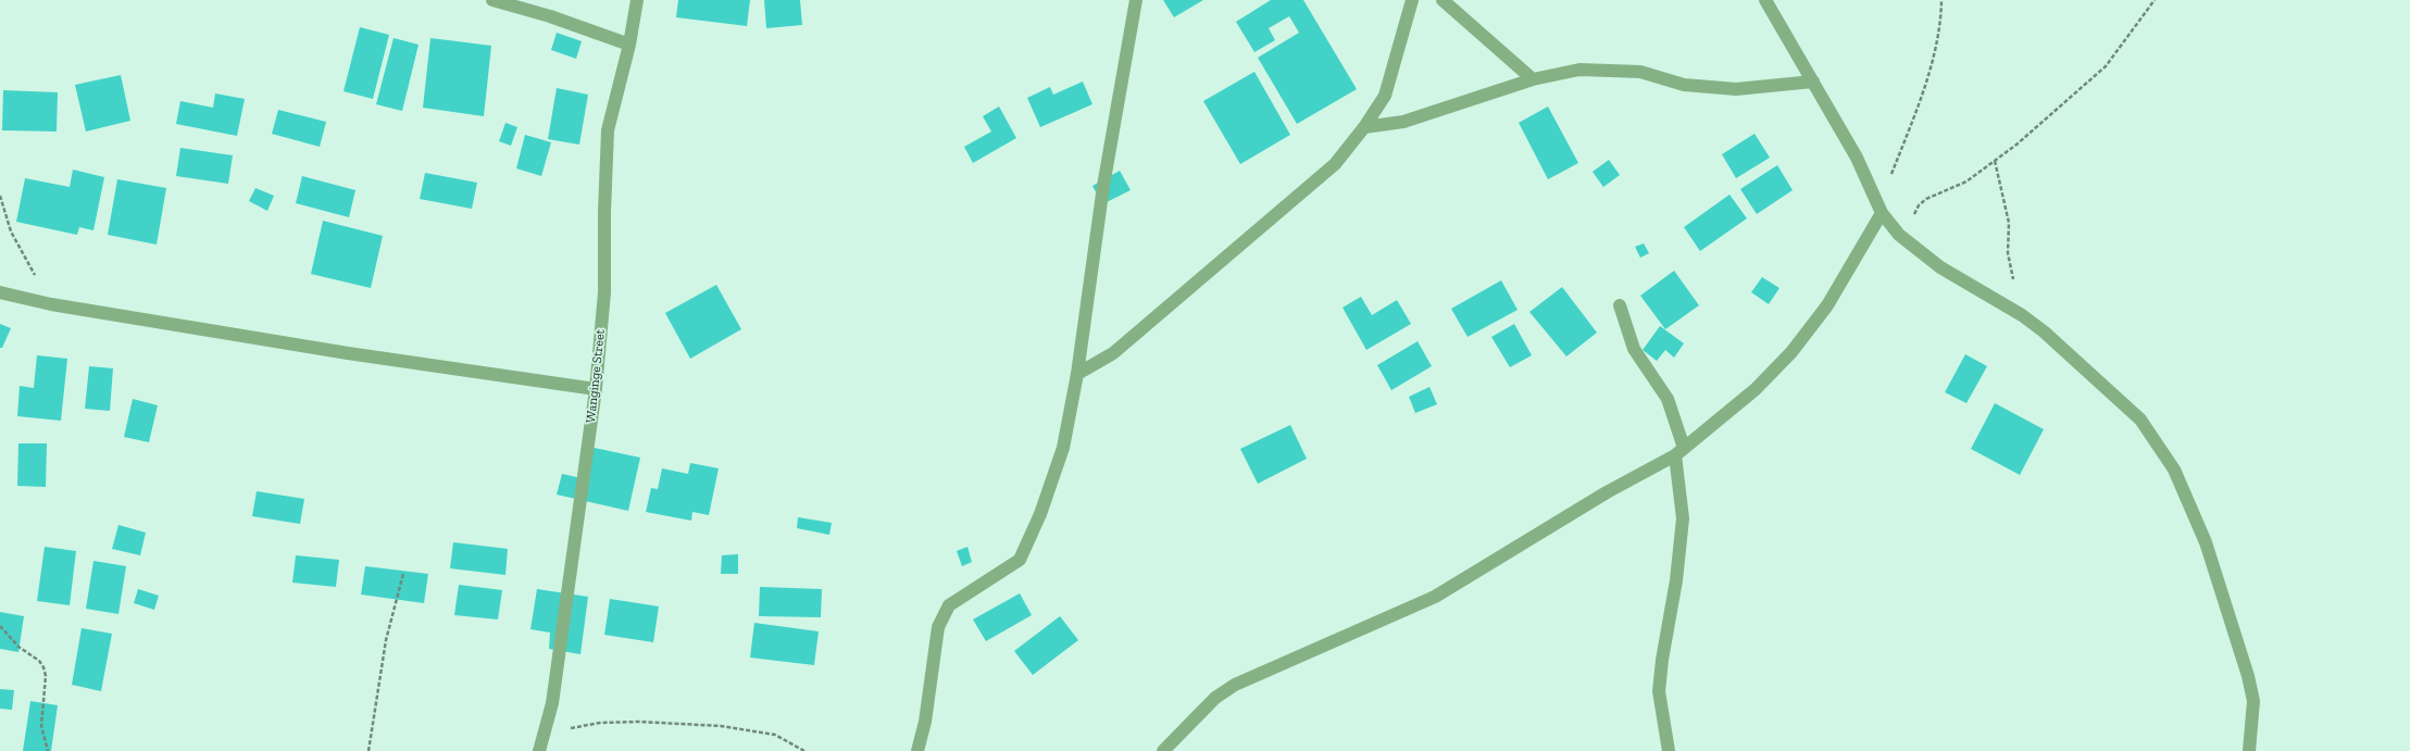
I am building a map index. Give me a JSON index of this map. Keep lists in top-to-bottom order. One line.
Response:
{"streets":{"street":["Wanginge Street"]}}
